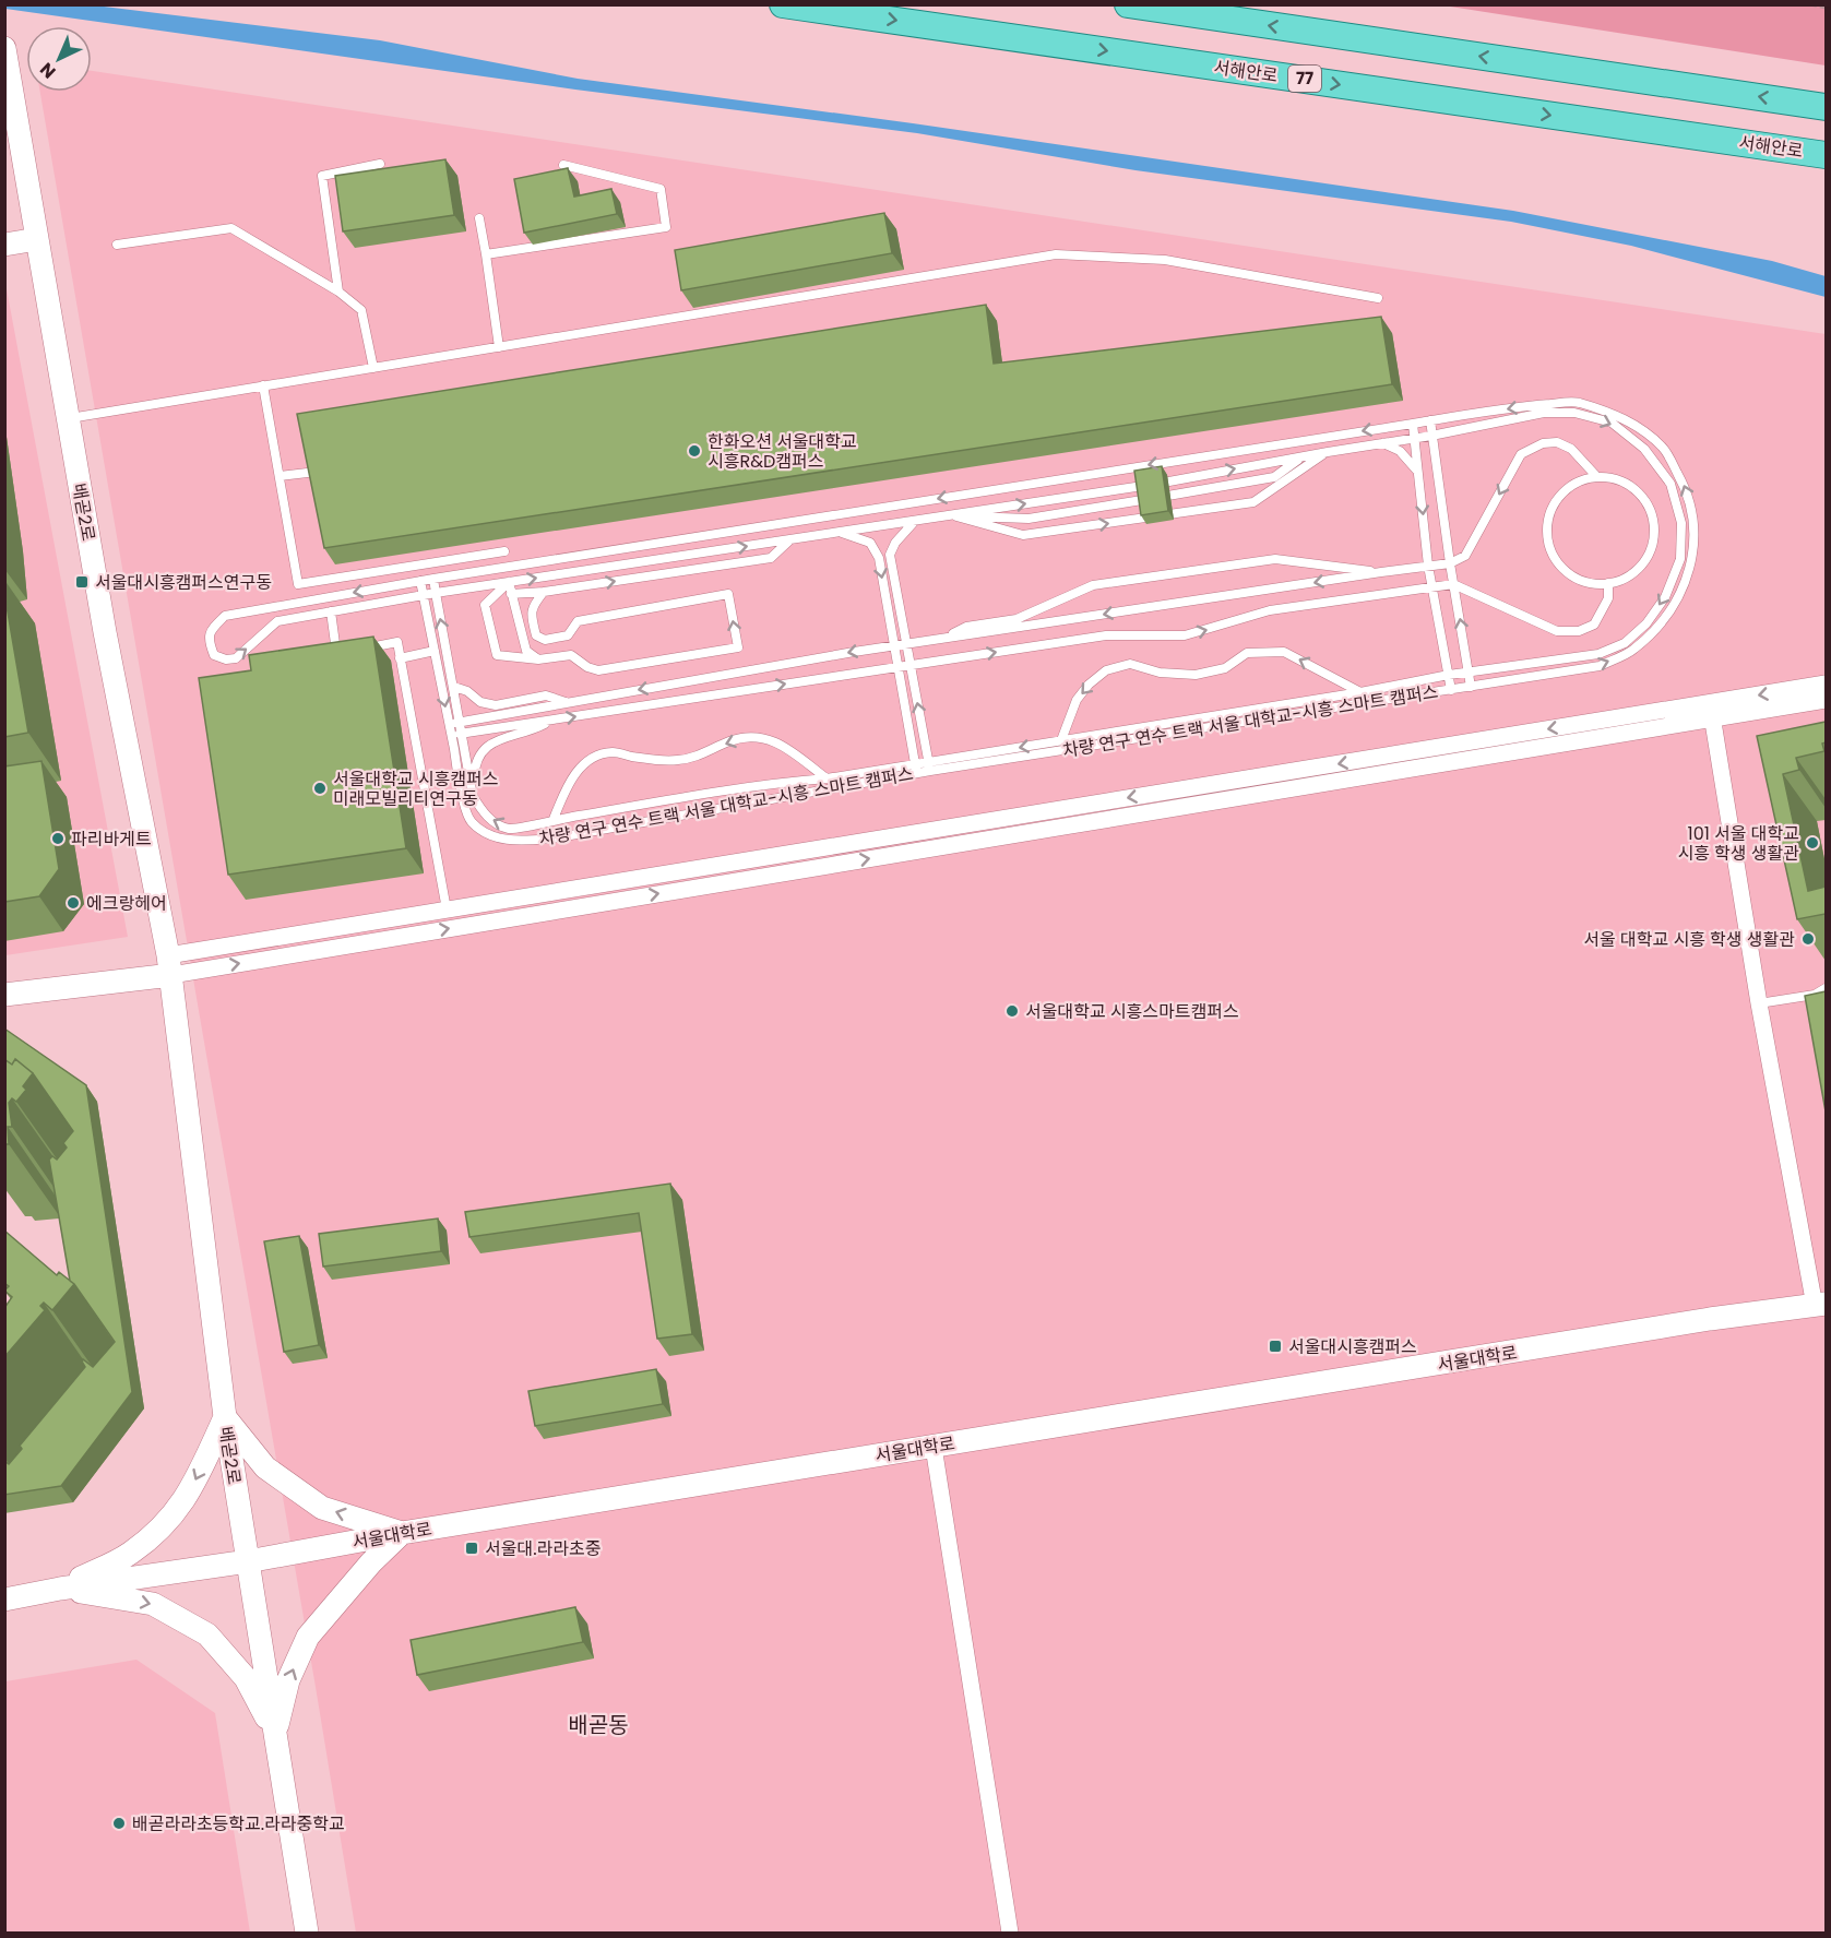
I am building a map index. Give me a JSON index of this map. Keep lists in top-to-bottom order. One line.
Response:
{"streets":{"main road":["서해안로","77","배곧2로","서울대학로"],"lane":["차량 연구 연수 트랙 서울 대학교-시흥 스마트 캠퍼스"]},"crossings":[["배곧2로","서울대학로"]],"districts":["배곧동"],"places":{"other":["한화오션 서울대학교 시흥R&D캠퍼스","서울대학교 시흥캠퍼스 미래모빌리티연구동","파리바게트","101 서울 대학교 시흥 학생 생활관","에크랑헤어","서울 대학교 시흥 학생 생활관","서울대학교 시흥스마트캠퍼스","배곧라라초등학교.라라중학교"],"transit":["서울대시흥캠퍼스연구동","서울대시흥캠퍼스","서울대.라라초중"]},"north":"bottom left"}
